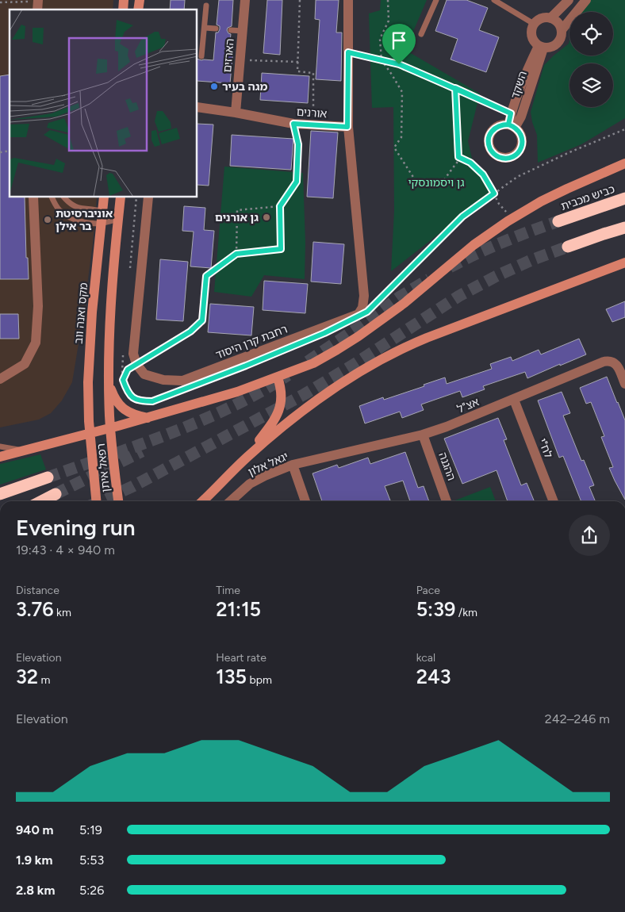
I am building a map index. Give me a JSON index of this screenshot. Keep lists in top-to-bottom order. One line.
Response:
{"streets":{"highway":["כביש מכבית"],"main road":["מקס ואנה ווב","רפאל איתן"],"street":["הארזים","השקד","אורנים","רחבת קרן היסוד","אצ\"ל","לח\"י","יגאל אלון","ההגנה"]},"crossings":[["הארזים","אורנים"],["אורנים","רחבת קרן היסוד"],["מקס ואנה ווב","רפאל איתן"],["אצ\"ל","לח\"י"],["אצ\"ל","יגאל אלון"],["אצ\"ל","ההגנה"]],"parks":["גן ויסמונסקי"],"places":["מגה בעיר","גן אורנים","אוניברסיטת בר אילן"],"page":{"heading":["Evening run","19:43 · 4 × 940 m"],"stats":[["Distance","3.76 km"],["Time","21:15"],["Pace","5:39 /km"],["Elevation","32 m"],["Heart rate","135 bpm"],["kcal","243"]],"chart":["Elevation","242–246 m"],"list":[{"name":"940 m","note":"5:19"},{"name":"1.9 km","note":"5:53"},{"name":"2.8 km","note":"5:26"}]}}
